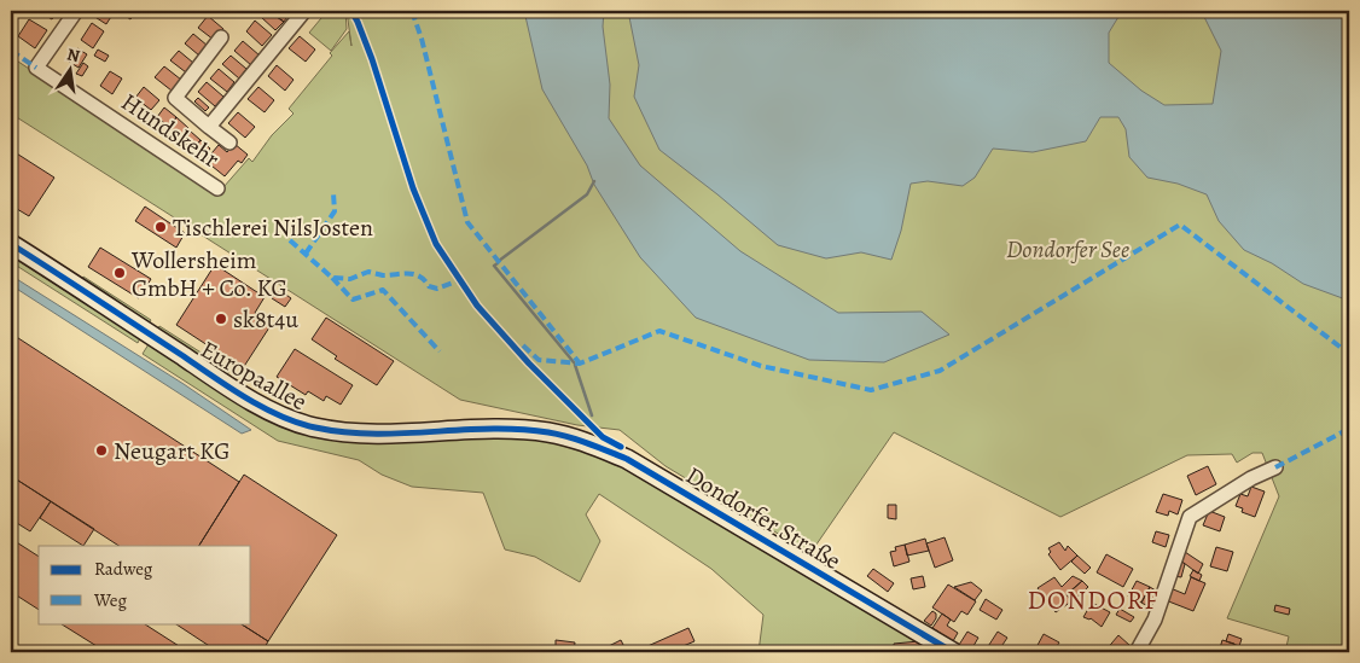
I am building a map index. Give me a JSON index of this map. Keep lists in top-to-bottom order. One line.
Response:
{"streets":{"main road":["Europaallee","Dondorfer Straße"],"street":["Hundskehr"]},"crossings":[["Europaallee","Dondorfer Straße"]],"districts":["DONDORF"],"parks":["Dondorfer See"],"places":["Tischlerei NilsJosten","Wollersheim GmbH + Co. KG","sk8t4u","Neugart KG"],"legend":["Radweg","Weg"],"north":"top"}
